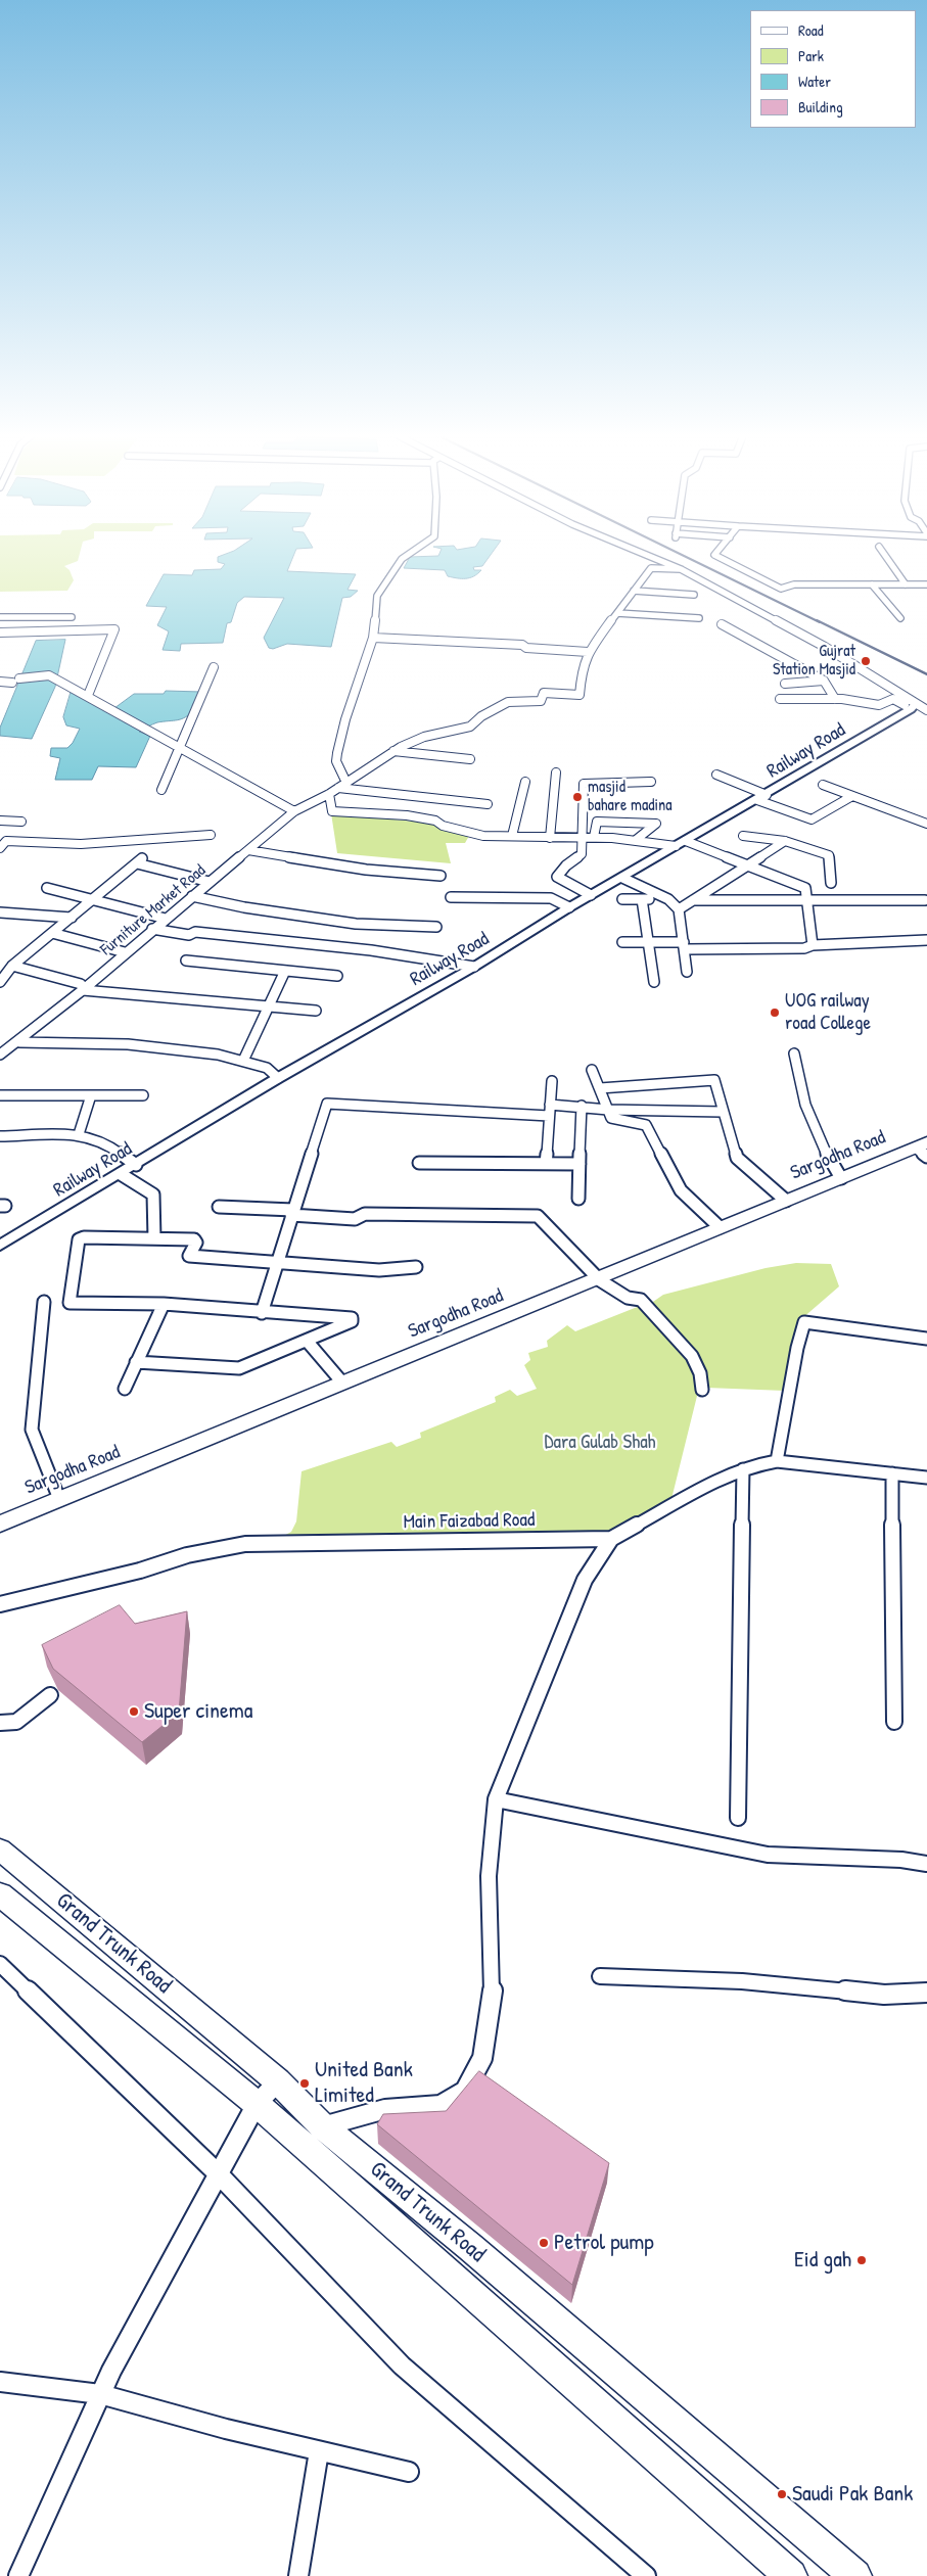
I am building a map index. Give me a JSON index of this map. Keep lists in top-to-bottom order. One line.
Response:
{"streets":{"main road":["Sargodha Road","Grand Trunk Road"],"street":["Railway Road","Furniture Market Road","Main Faizabad Road"]},"parks":["Dara Gulab Shah"],"places":["Gujrat Station Masjid","masjid bahare madina","UOG railway road College","Super cinema","United Bank Limited","Petrol pump","Eid gah","Saudi Pak Bank"],"legend":["Road","Park","Water","Building"]}
